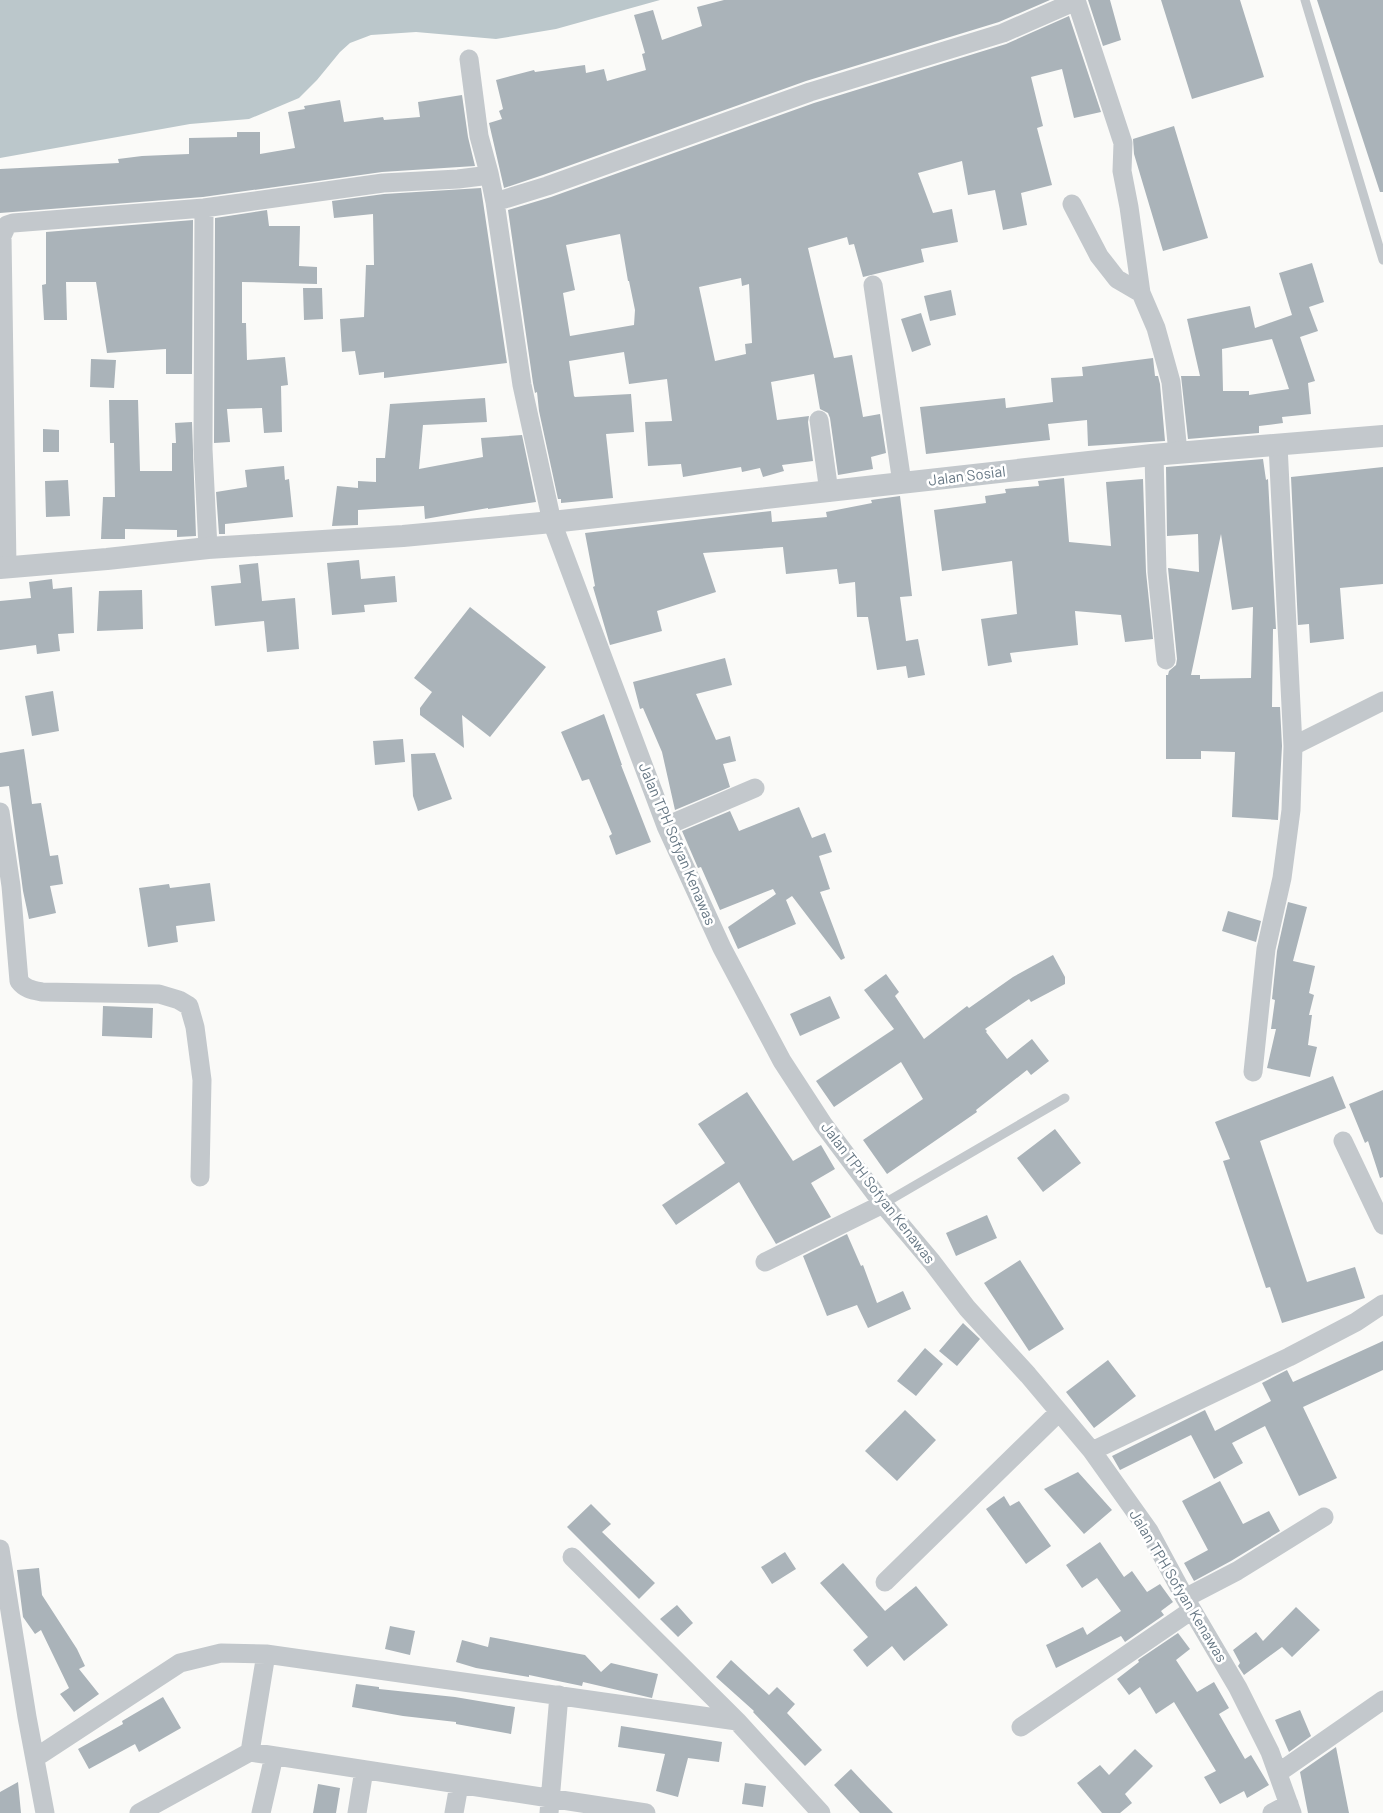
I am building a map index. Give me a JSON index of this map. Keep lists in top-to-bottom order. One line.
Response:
{"streets":{"street":["Jalan Sosial","Jalan TPH Sofyan Kenawas"]},"crossings":[["Jalan Sosial","Jalan TPH Sofyan Kenawas"]]}
